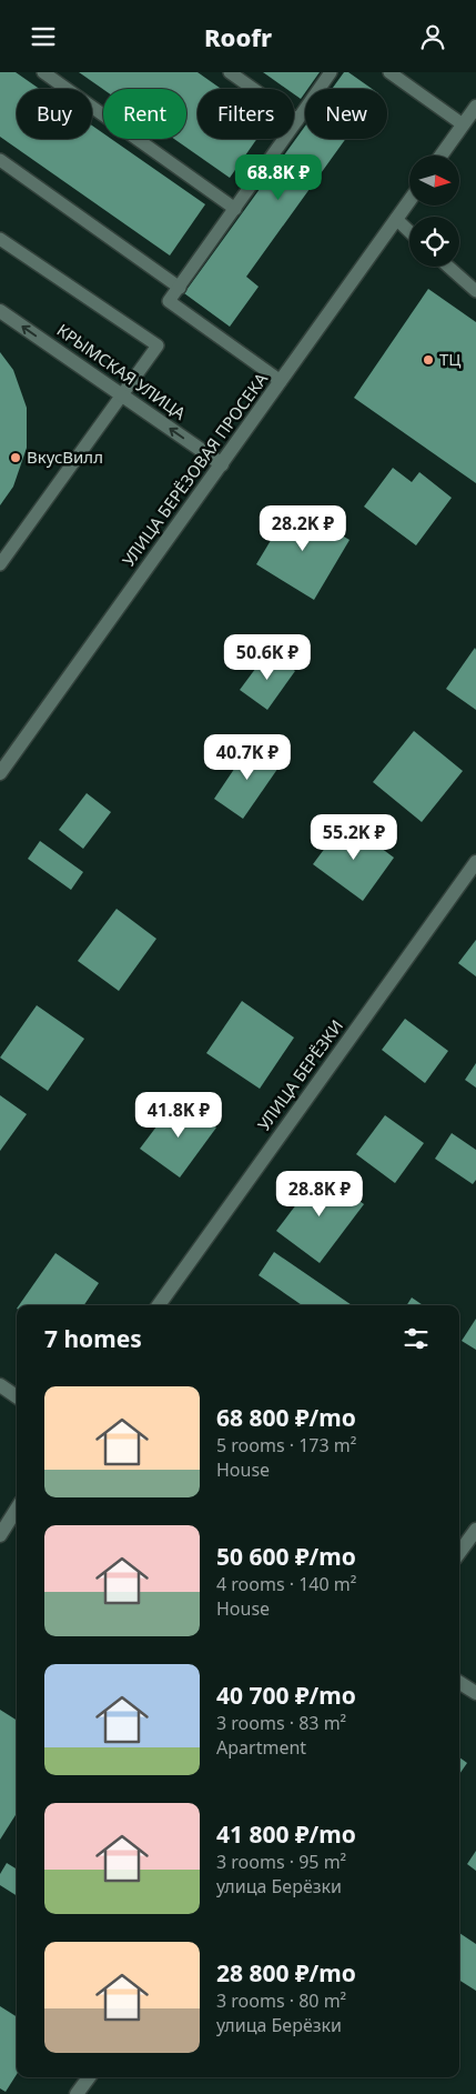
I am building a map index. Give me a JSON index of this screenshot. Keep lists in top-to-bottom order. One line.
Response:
{"streets":{"street":["КРЫМСКАЯ УЛИЦА","УЛИЦА БЕРЁЗОВАЯ ПРОСЕКА","УЛИЦА БЕРЁЗКИ"]},"crossings":[["КРЫМСКАЯ УЛИЦА","УЛИЦА БЕРЁЗОВАЯ ПРОСЕКА"]],"one_way":["КРЫМСКАЯ УЛИЦА"],"places":["ТЦ","ВкусВилл"],"north":"right","page":{"header":"Roofr","chip":["Buy","Rent","Filters","New"],"price":["68.8K ₽","28.2K ₽","50.6K ₽","40.7K ₽","55.2K ₽","41.8K ₽","28.8K ₽"],"heading":"7 homes","list":[{"name":"68 800 ₽/mo","note":"5 rooms · 173 m² · House"},{"name":"50 600 ₽/mo","note":"4 rooms · 140 m² · House"},{"name":"40 700 ₽/mo","note":"3 rooms · 83 m² · Apartment"},{"name":"41 800 ₽/mo","note":"3 rooms · 95 m² · улица Берёзки"},{"name":"28 800 ₽/mo","note":"3 rooms · 80 m² · улица Берёзки"}]}}
